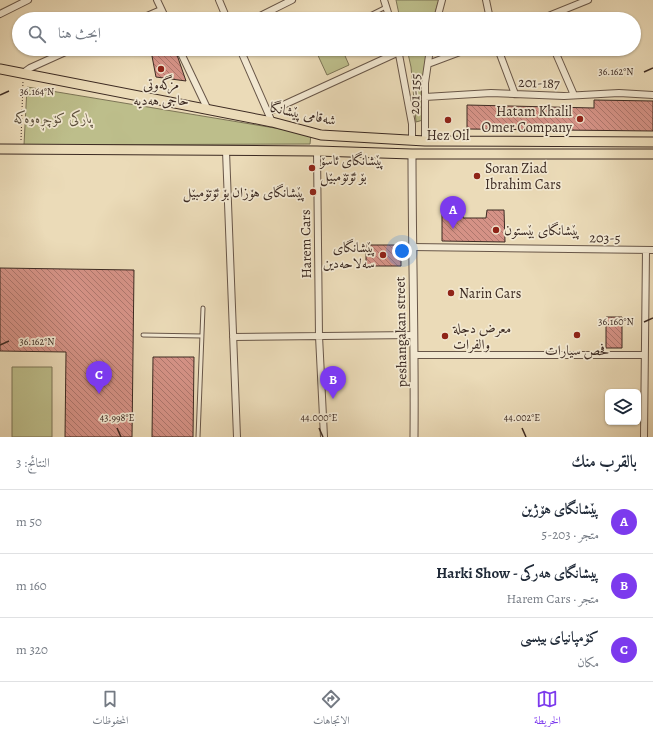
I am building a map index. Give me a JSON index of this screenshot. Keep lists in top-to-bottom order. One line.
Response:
{"streets":{"main road":["شەقامی پێشانگا"],"street":["201-187","201-155","203-5","Harem Cars","peshangakan street"]},"crossings":[["201-187","201-155"],["201-155","شەقامی پێشانگا"],["203-5","peshangakan street"]],"parks":["پارکی کۆچڕەوەکە"],"places":["مزگەوتی حاجی هەدیە","Hatam Khalil Omer Company","Hez Oil","پێشانگای ئاسۆ بۆ ئۆتۆمبێل","Soran Ziad Ibrahim Cars","پێشانگای هۆزان بۆ ئۆتۆمبێل","پێشانگای بێستون","پێشانگای سەلاحەدین","Narin Cars","فحص سيارات","معرض دجلة والفرات"],"page":{"search":"ابحث هنا","pins":["A","C","B"],"heading":["بالقرب منك","النتائج: 3"],"list":[{"mark":"A","name":"پێشانگای هۆژین","note":"متجر · 203-5","value":"50 m"},{"mark":"B","name":"پیشانگای هەرکی - Harki Show","note":"متجر · Harem Cars","value":"160 m"},{"mark":"C","name":"كۆمپانیای بیبسی","note":"مكان","value":"320 m"}],"nav":["الخريطة","الاتجاهات","المحفوظات"]},"coordinates":["36.162°N","36.164°N","36.160°N","43.998°E","44.000°E","44.002°E"]}
